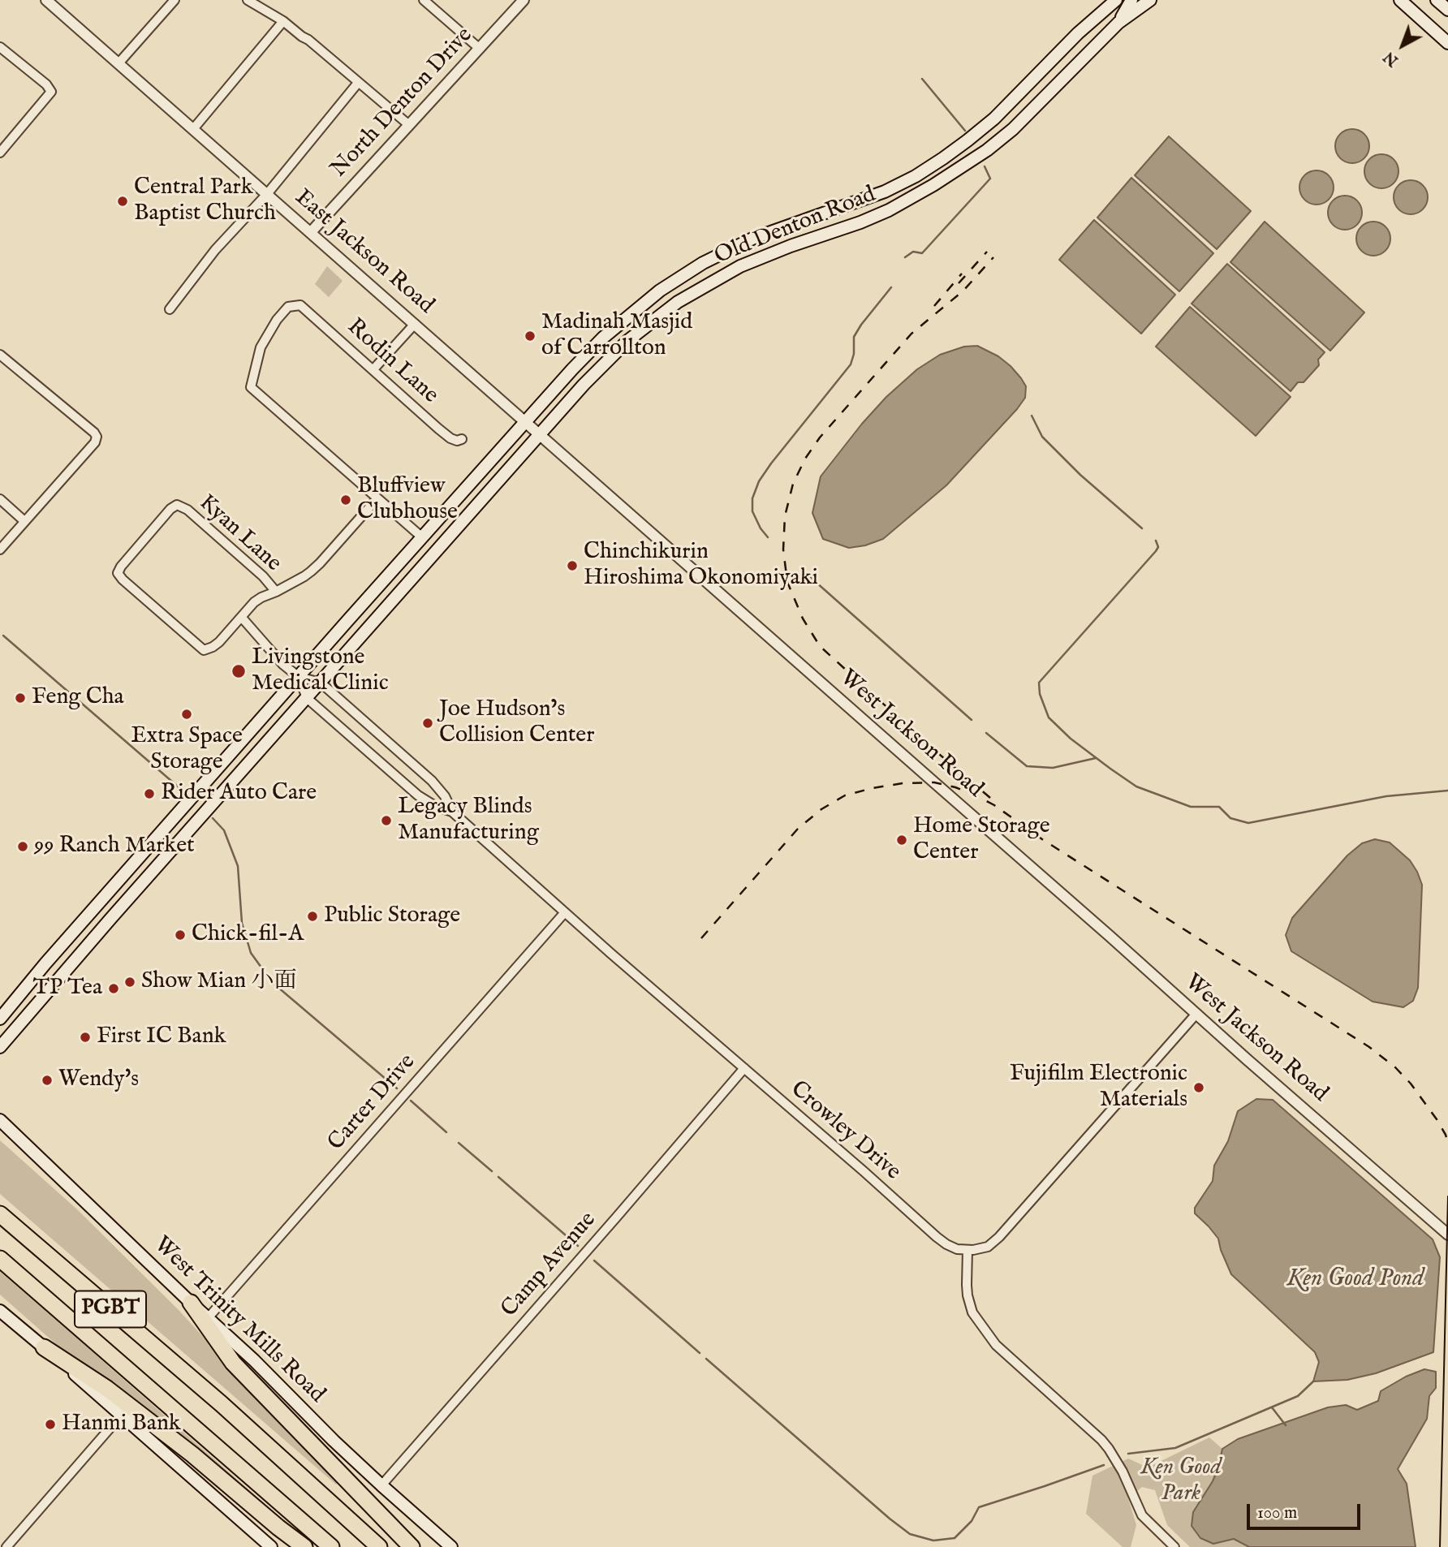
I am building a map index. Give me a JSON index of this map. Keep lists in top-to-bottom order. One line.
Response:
{"streets":{"highway":["PGBT"],"main road":["Old Denton Road","West Trinity Mills Road"],"street":["North Denton Drive","East Jackson Road","Rodin Lane","Kyan Lane","West Jackson Road","Carter Drive","Crowley Drive","Camp Avenue"]},"crossings":[["North Denton Drive","East Jackson Road"],["Old Denton Road","East Jackson Road"],["Old Denton Road","West Jackson Road"],["Old Denton Road","Crowley Drive"],["East Jackson Road","West Jackson Road"],["Carter Drive","Crowley Drive"],["Carter Drive","West Trinity Mills Road"],["Crowley Drive","Camp Avenue"],["Camp Avenue","West Trinity Mills Road"]],"water":["Ken Good Pond"],"parks":["Ken Good Park"],"places":["Central Park Baptist Church","Madinah Masjid of Carrollton","Bluffview Clubhouse","Chinchikurin Hiroshima Okonomiyaki","Livingstone Medical Clinic","Feng Cha","Extra Space Storage","Joe Hudson’s Collision Center","Rider Auto Care","Legacy Blinds Manufacturing","Home Storage Center","99 Ranch Market","Public Storage","Chick-fil-A","Show Mian 小面","TP Tea","First IC Bank","Wendy's","Fujifilm Electronic Materials","Hanmi Bank"],"scale_bar":"100 m","north":"bottom left"}
